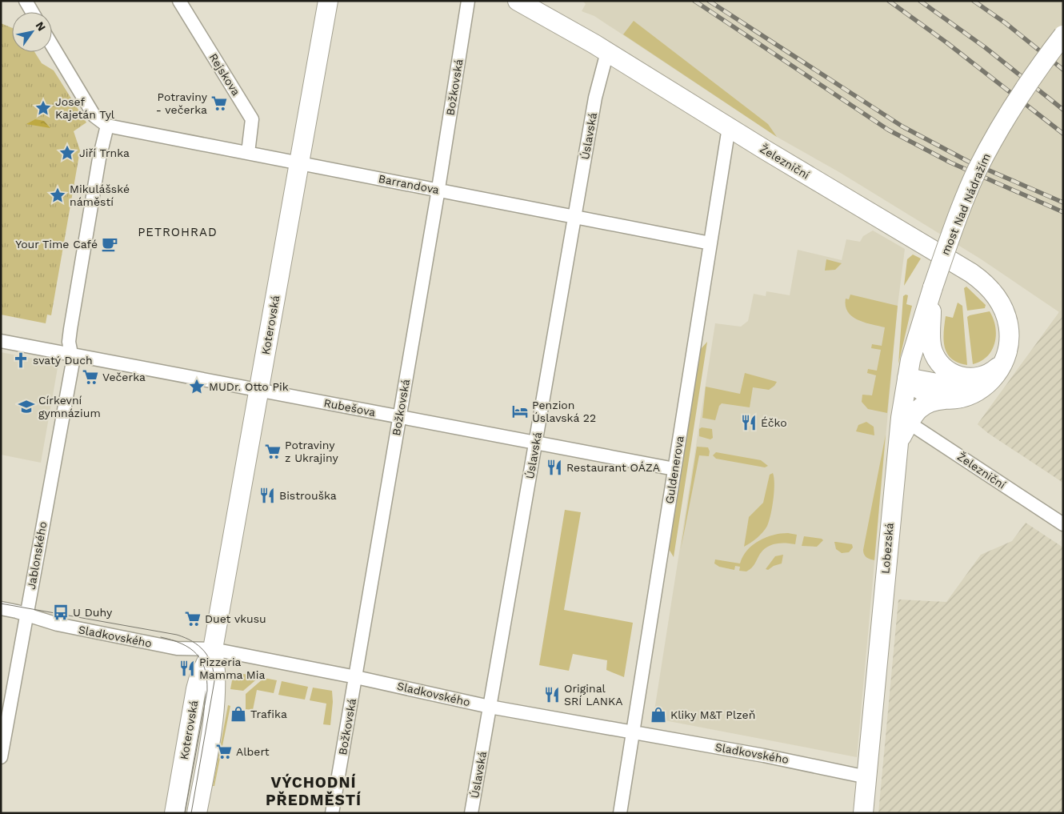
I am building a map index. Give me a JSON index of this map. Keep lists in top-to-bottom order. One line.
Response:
{"streets":{"main road":["Železniční","most Nad Nádražím","Koterovská","Lobezská"],"street":["Rejskova","Božkovská","Úslavská","Barrandova","Rubešova","Guldenerova","Jablonského","Sladkovského"]},"crossings":[["Rejskova","Barrandova"],["Božkovská","Barrandova"],["Božkovská","Rubešova"],["Božkovská","Sladkovského"],["Úslavská","Železniční"],["Úslavská","Barrandova"],["Úslavská","Rubešova"],["Úslavská","Sladkovského"],["Železniční","Guldenerova"],["Železniční","Lobezská"],["Barrandova","Koterovská"],["Barrandova","Guldenerova"],["most Nad Nádražím","Lobezská"],["Koterovská","Rubešova"],["Koterovská","Sladkovského"],["Rubešova","Guldenerova"],["Rubešova","Jablonského"],["Guldenerova","Sladkovského"],["Lobezská","Sladkovského"],["Jablonského","Sladkovského"]],"districts":["PETROHRAD","VÝCHODNÍ PŘEDMĚSTÍ"],"places":{"supermarket":["Potraviny - večerka","Večerka","Potraviny z Ukrajiny","Duet vkusu","Albert"],"place":["Josef Kajetán Tyl","Jiří Trnka","Mikulášské náměstí","MUDr. Otto Pik"],"cafe":["Your Time Café"],"church":["svatý Duch"],"school or university":["Církevní gymnázium"],"hotel":["Penzion Úslavská 22"],"restaurant":["Éčko","Restaurant OÁZA","Bistrouška","Pizzeria Mamma Mia","Original SRÍ LANKA"],"bus stop":["U Duhy"],"shop":["Trafika","Kliky M&T Plzeň"]},"north":"top right"}
